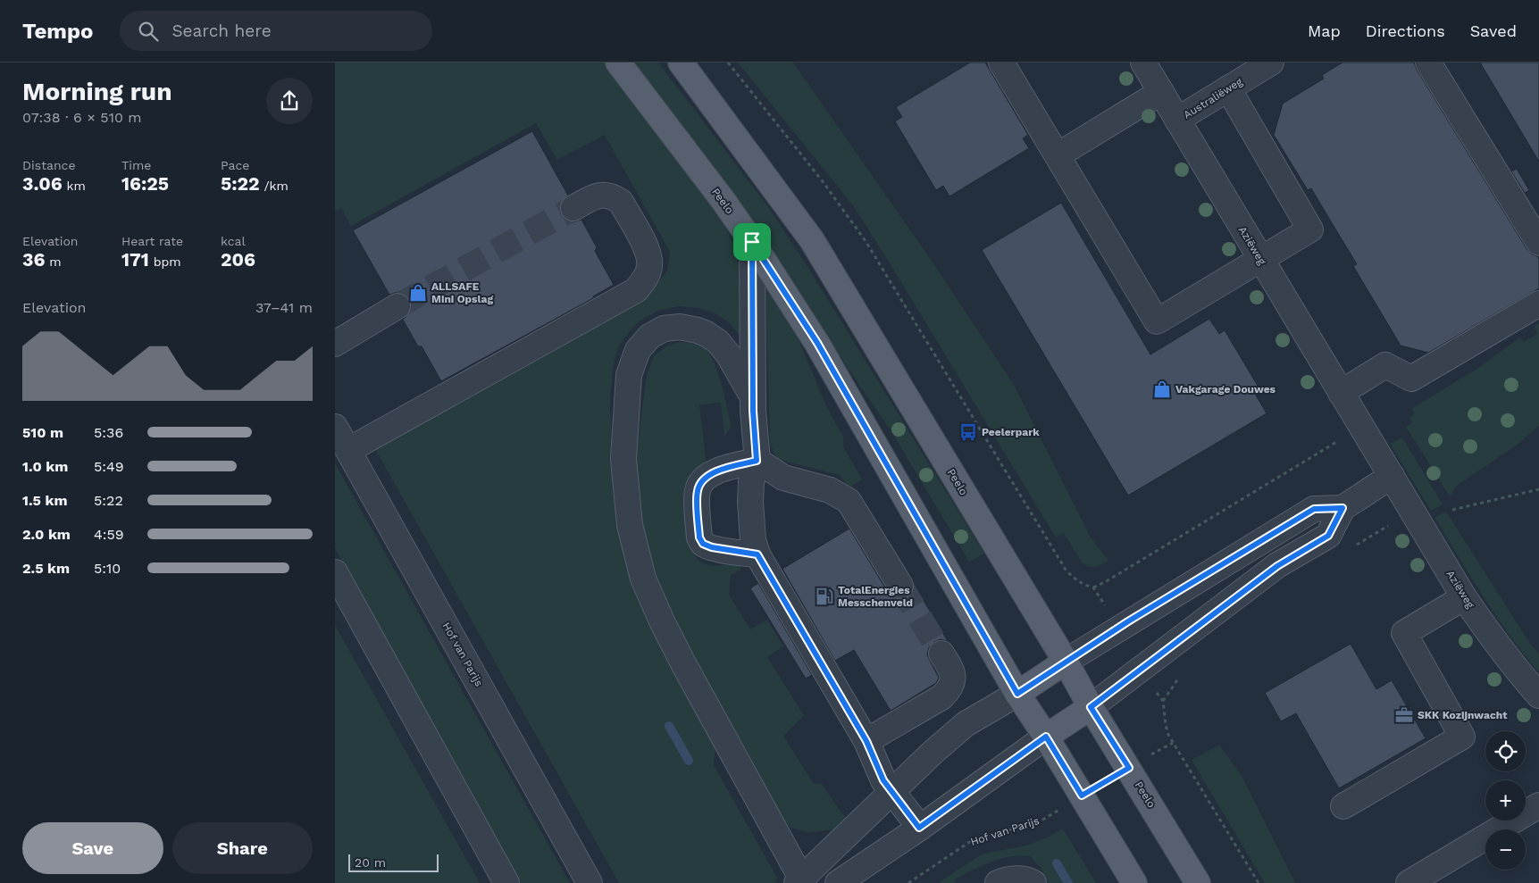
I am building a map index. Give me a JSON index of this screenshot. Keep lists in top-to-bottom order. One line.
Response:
{"streets":{"main road":["Peelo"],"street":["Australiëweg","Aziëweg","Hof van Parijs"]},"crossings":[["Australiëweg","Aziëweg"],["Peelo","Hof van Parijs"]],"places":{"shop":["ALLSAFE Mini Opslag","Vakgarage Douwes"],"bus stop":["Peelerpark"],"fuel station":["TotalEnergies Messchenveld"],"office":["SKK Kozijnwacht"]},"scale_bar":"20 m","page":{"header":"Tempo","search":"Search here","nav":["Map","Directions","Saved"],"heading":["Morning run","07:38 · 6 × 510 m"],"stats":[["Distance","3.06 km"],["Time","16:25"],["Pace","5:22 /km"],["Elevation","36 m"],["Heart rate","171 bpm"],["kcal","206"]],"chart":["Elevation","37–41 m"],"list":[{"name":"510 m","note":"5:36"},{"name":"1.0 km","note":"5:49"},{"name":"1.5 km","note":"5:22"},{"name":"2.0 km","note":"4:59"},{"name":"2.5 km","note":"5:10"}],"map_buttons":["+","−"],"buttons":["Save","Share"],"scale":"20 m"}}
